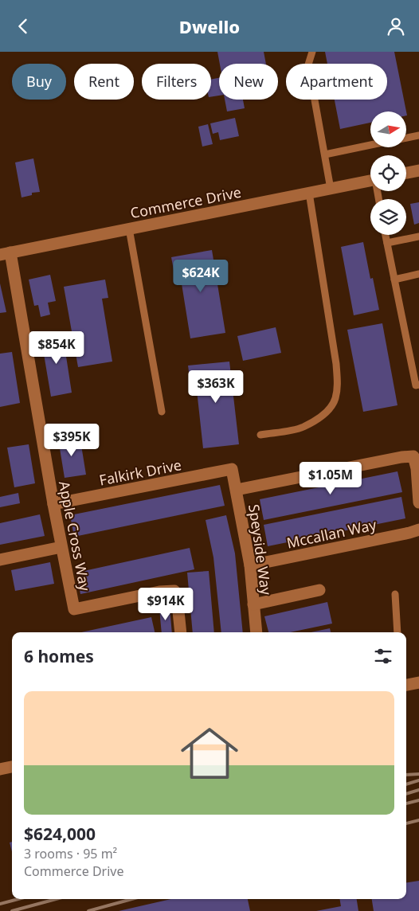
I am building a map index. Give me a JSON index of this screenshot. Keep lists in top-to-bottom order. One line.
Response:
{"streets":{"street":["Commerce Drive","Falkirk Drive","Mccallan Way","Apple Cross Way","Speyside Way"]},"crossings":[["Commerce Drive","Apple Cross Way"],["Falkirk Drive","Apple Cross Way"],["Falkirk Drive","Speyside Way"],["Mccallan Way","Speyside Way"]],"north":"right","page":{"header":"Dwello","chip":["Buy","Rent","Filters","New","Apartment"],"price":["$624K","$854K","$363K","$395K","$1.05M","$914K"],"heading":"6 homes","list":[{"name":"$624,000","note":"3 rooms · 95 m² · Commerce Drive"}]}}
